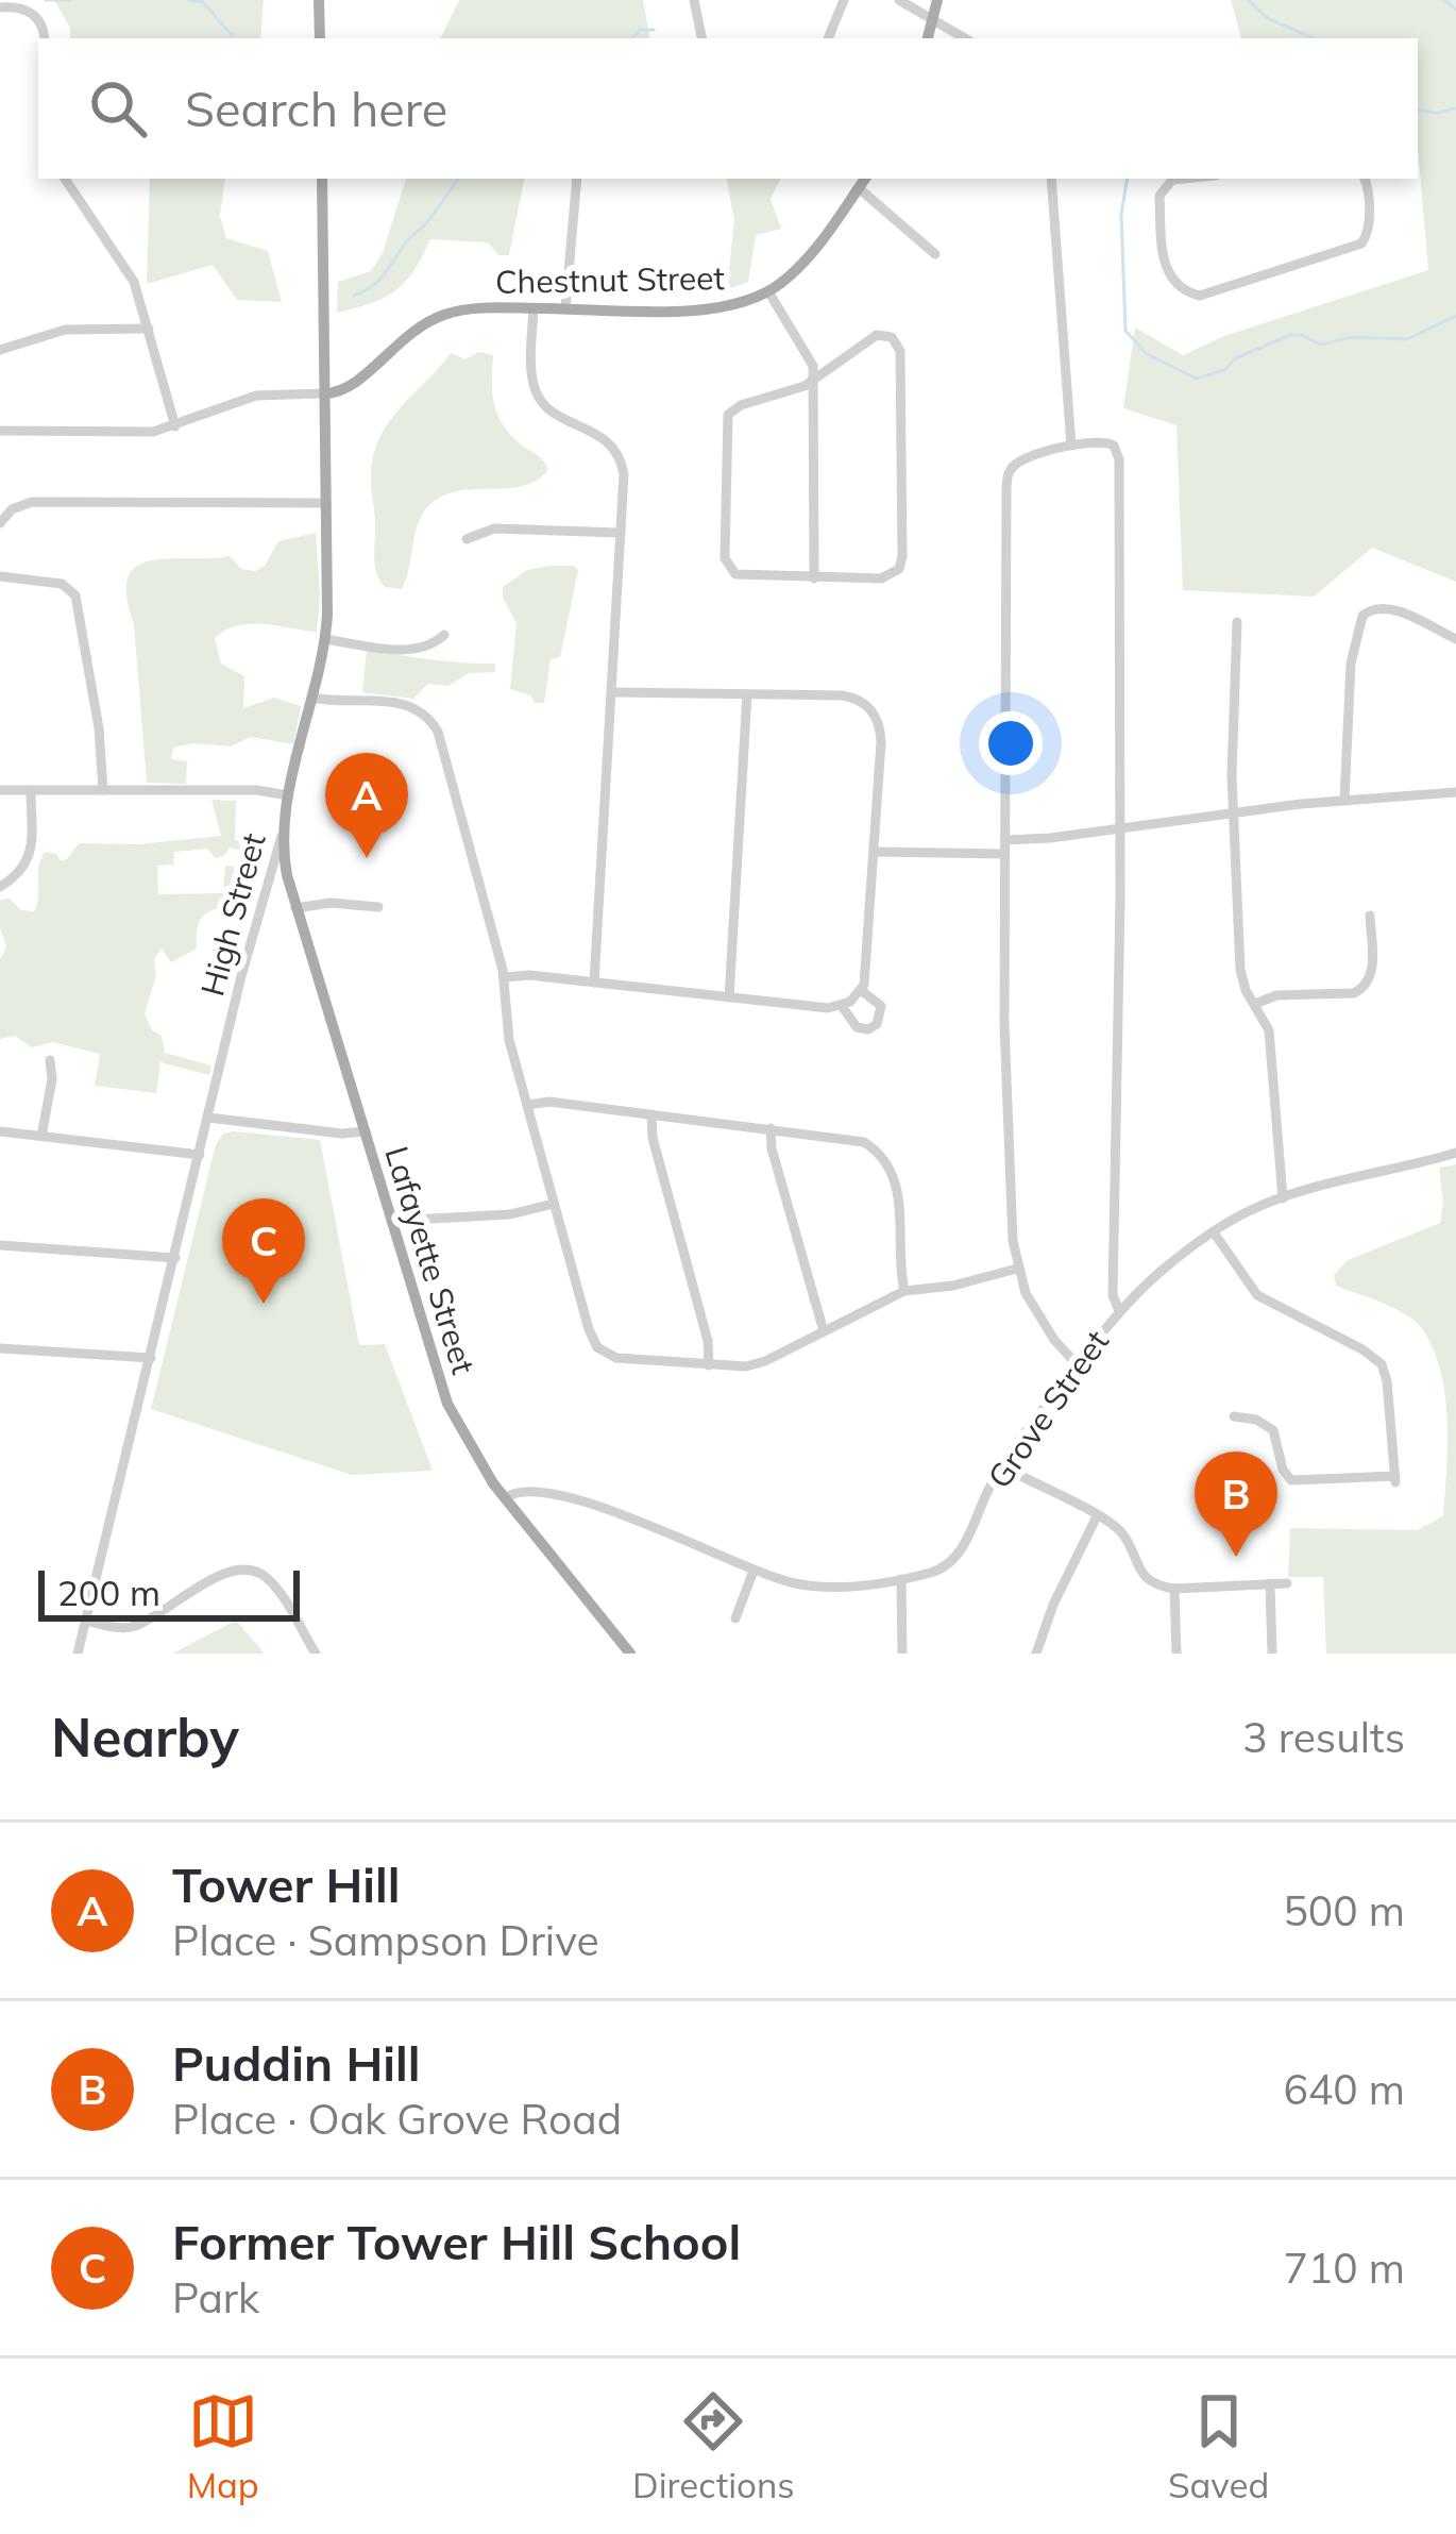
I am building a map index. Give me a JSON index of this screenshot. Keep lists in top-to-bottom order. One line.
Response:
{"streets":{"main road":["Chestnut Street","High Street","Lafayette Street"],"street":["Grove Street"]},"crossings":[["Chestnut Street","High Street"],["High Street","Lafayette Street"],["Lafayette Street","Grove Street"]],"scale_bar":"200 m","page":{"search":"Search here","pins":["A","C","B"],"scale":"200 m","heading":["Nearby","3 results"],"list":[{"mark":"A","name":"Tower Hill","note":"Place · Sampson Drive","value":"500 m"},{"mark":"B","name":"Puddin Hill","note":"Place · Oak Grove Road","value":"640 m"},{"mark":"C","name":"Former Tower Hill School","note":"Park","value":"710 m"}],"nav":["Map","Directions","Saved"]}}
